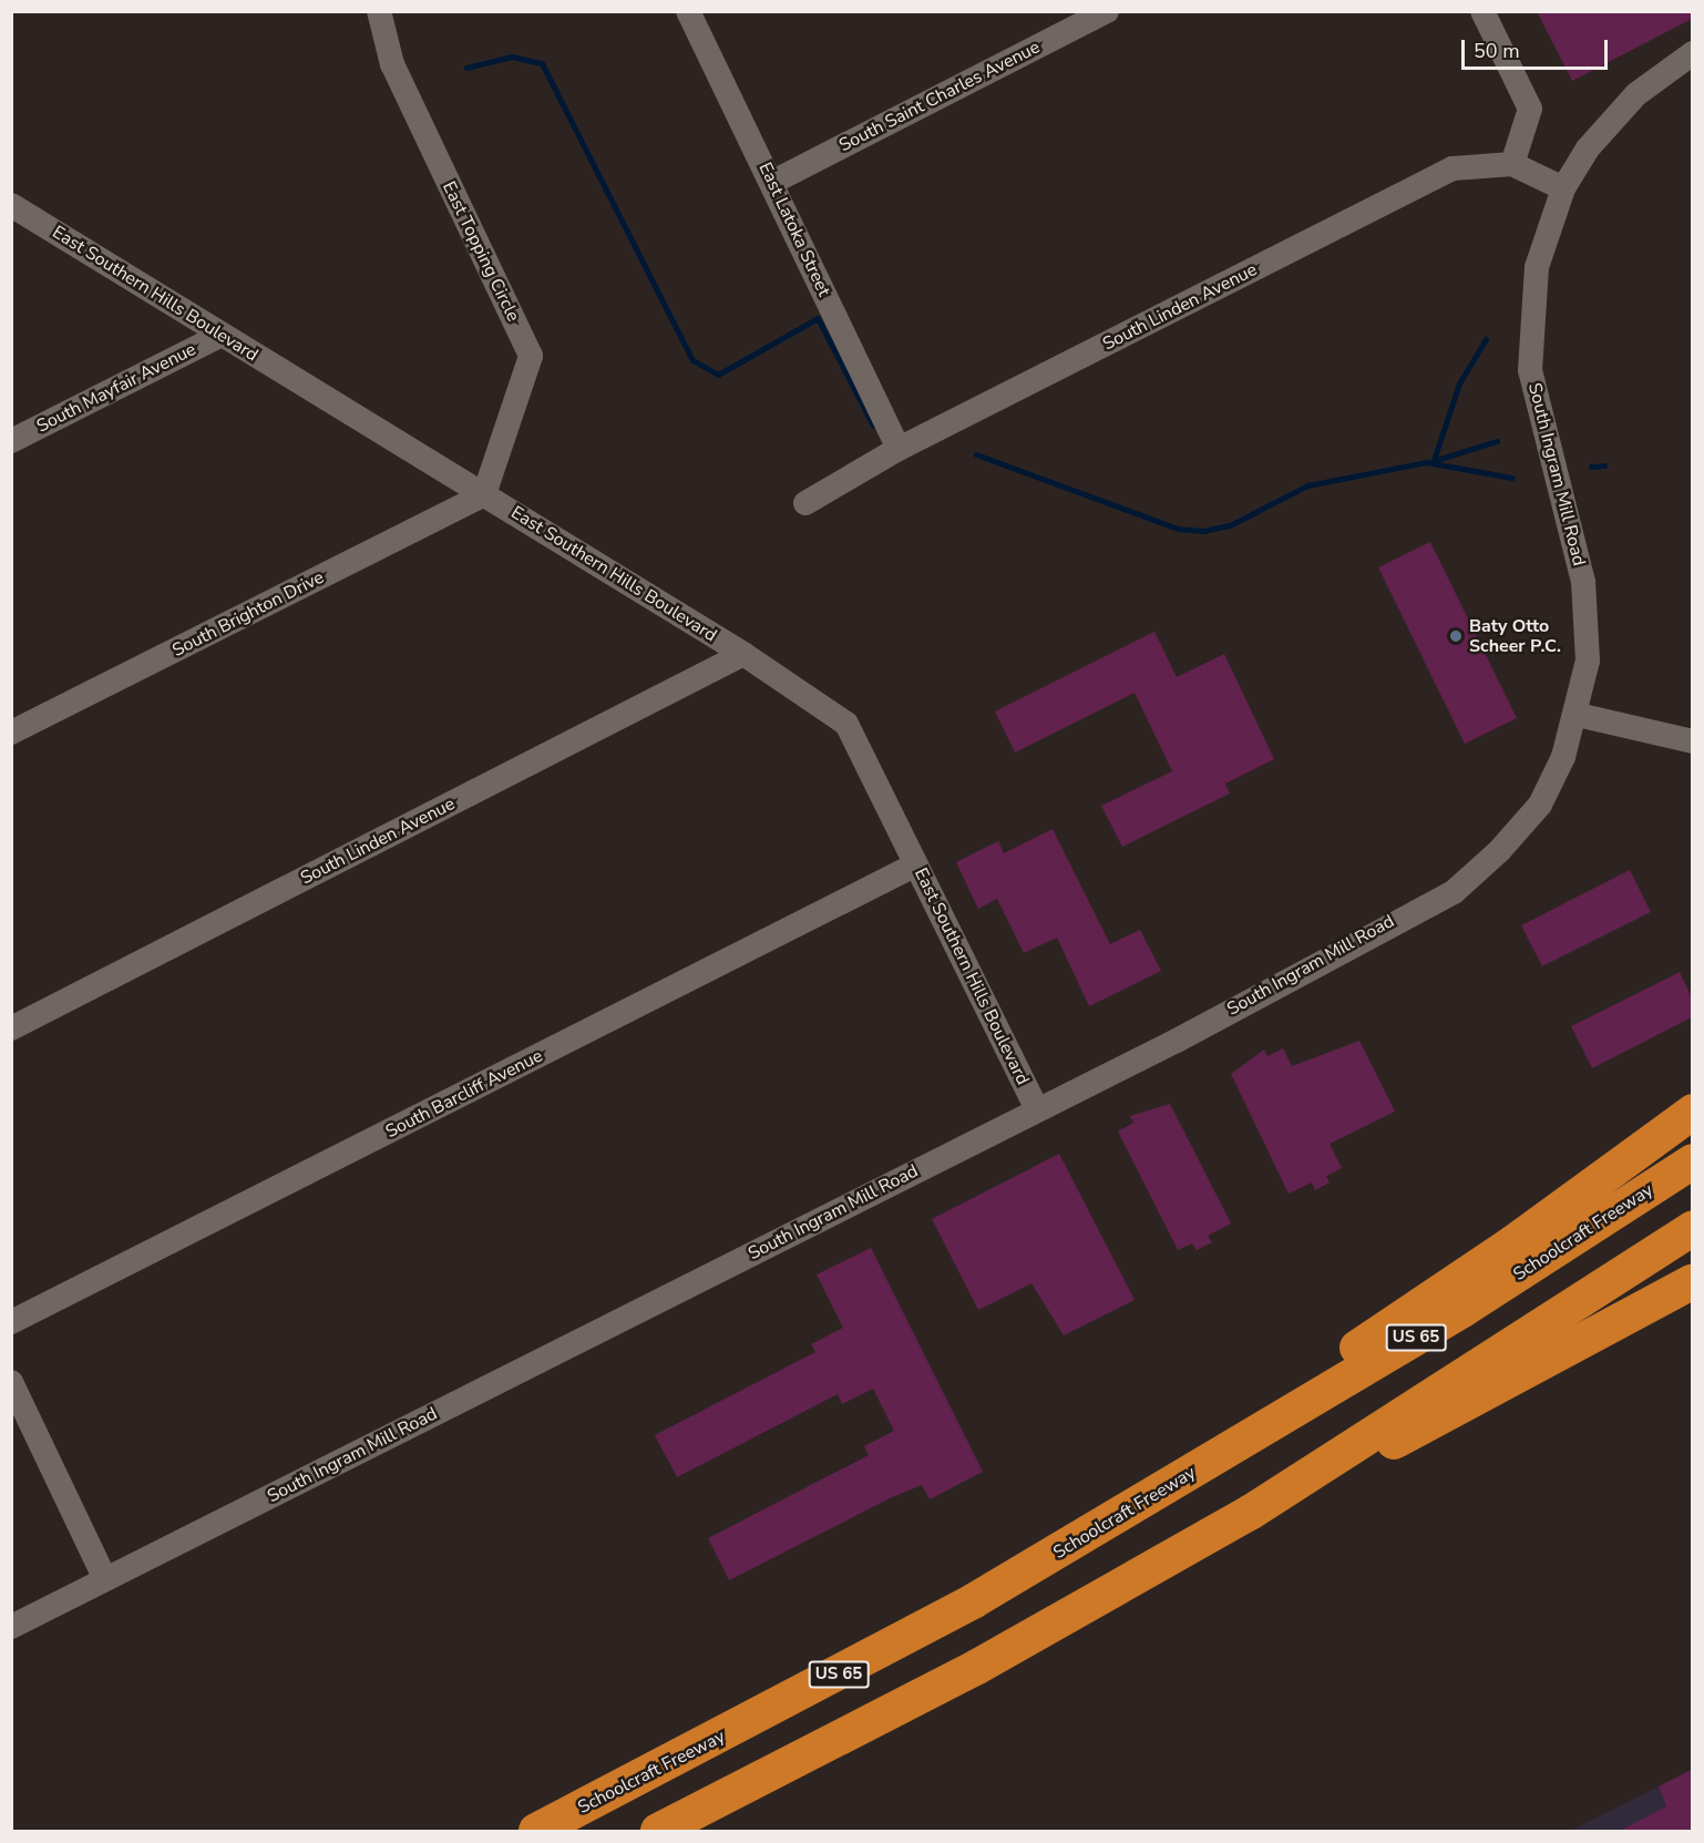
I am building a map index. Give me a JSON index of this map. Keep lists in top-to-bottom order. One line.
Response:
{"streets":{"highway":["Schoolcraft Freeway","US 65"],"street":["South Saint Charles Avenue","East Latoka Street","East Topping Circle","East Southern Hills Boulevard","South Linden Avenue","South Mayfair Avenue","South Ingram Mill Road","South Brighton Drive","South Barcliff Avenue"]},"crossings":[["South Saint Charles Avenue","East Latoka Street"],["East Latoka Street","South Linden Avenue"],["East Topping Circle","East Southern Hills Boulevard"],["East Topping Circle","South Brighton Drive"],["East Southern Hills Boulevard","South Linden Avenue"],["East Southern Hills Boulevard","South Mayfair Avenue"],["East Southern Hills Boulevard","South Ingram Mill Road"],["East Southern Hills Boulevard","South Brighton Drive"],["East Southern Hills Boulevard","South Barcliff Avenue"],["South Linden Avenue","South Ingram Mill Road"]],"places":["Baty Otto Scheer P.C."],"scale_bar":"50 m"}
